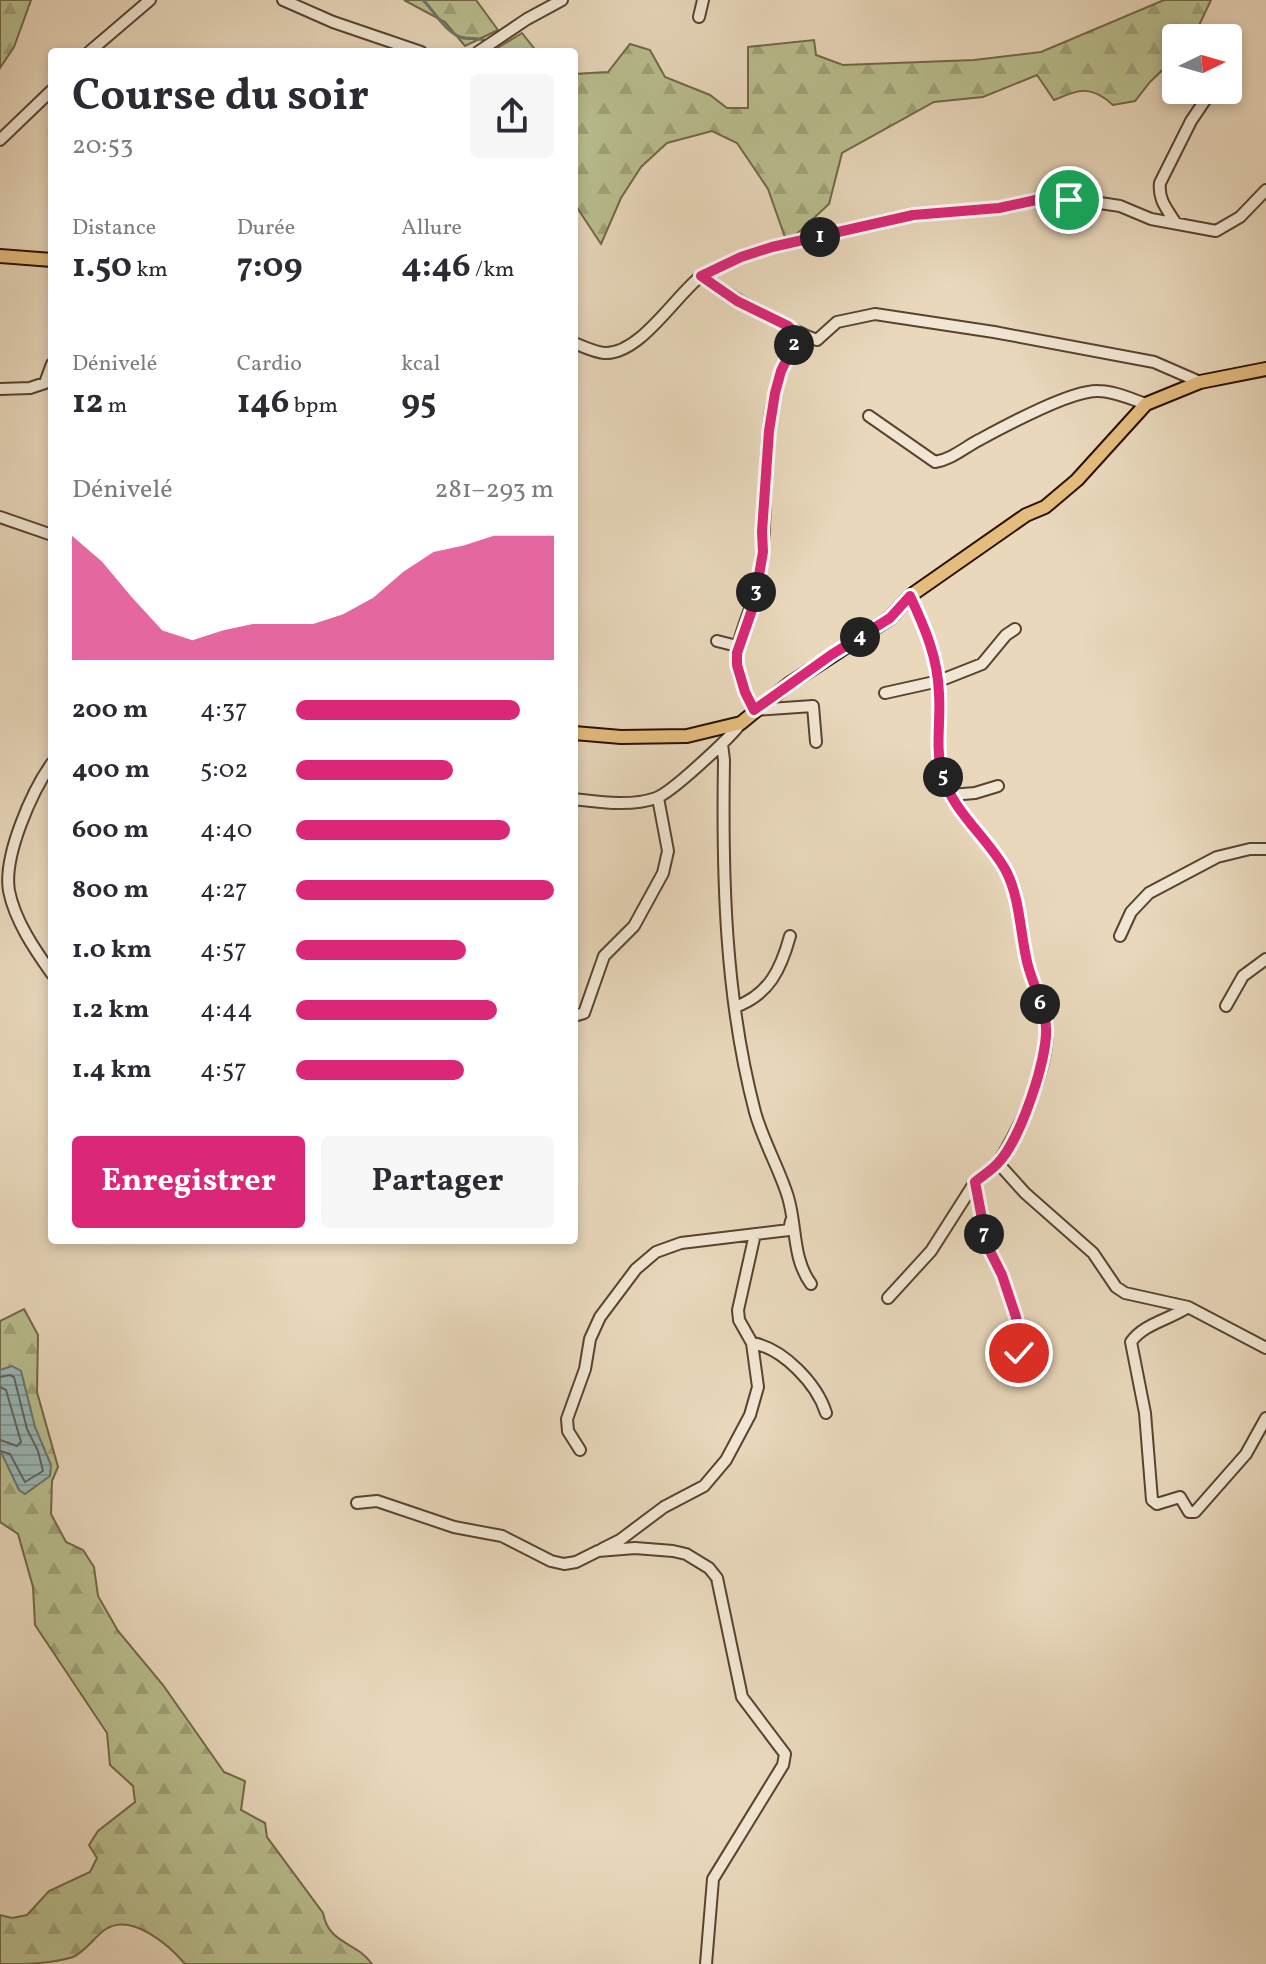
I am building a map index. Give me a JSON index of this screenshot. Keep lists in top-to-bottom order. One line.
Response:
{"north":"right","page":{"heading":["Course du soir","20:53"],"stats":[["Distance","1.50 km"],["Durée","7:09"],["Allure","4:46 /km"],["Dénivelé","12 m"],["Cardio","146 bpm"],["kcal","95"]],"pins":["1","2","3","4","5","6","7"],"chart":["Dénivelé","281–293 m"],"list":[{"name":"200 m","note":"4:37"},{"name":"400 m","note":"5:02"},{"name":"600 m","note":"4:40"},{"name":"800 m","note":"4:27"},{"name":"1.0 km","note":"4:57"},{"name":"1.2 km","note":"4:44"},{"name":"1.4 km","note":"4:57"}],"buttons":["Enregistrer","Partager"]}}
